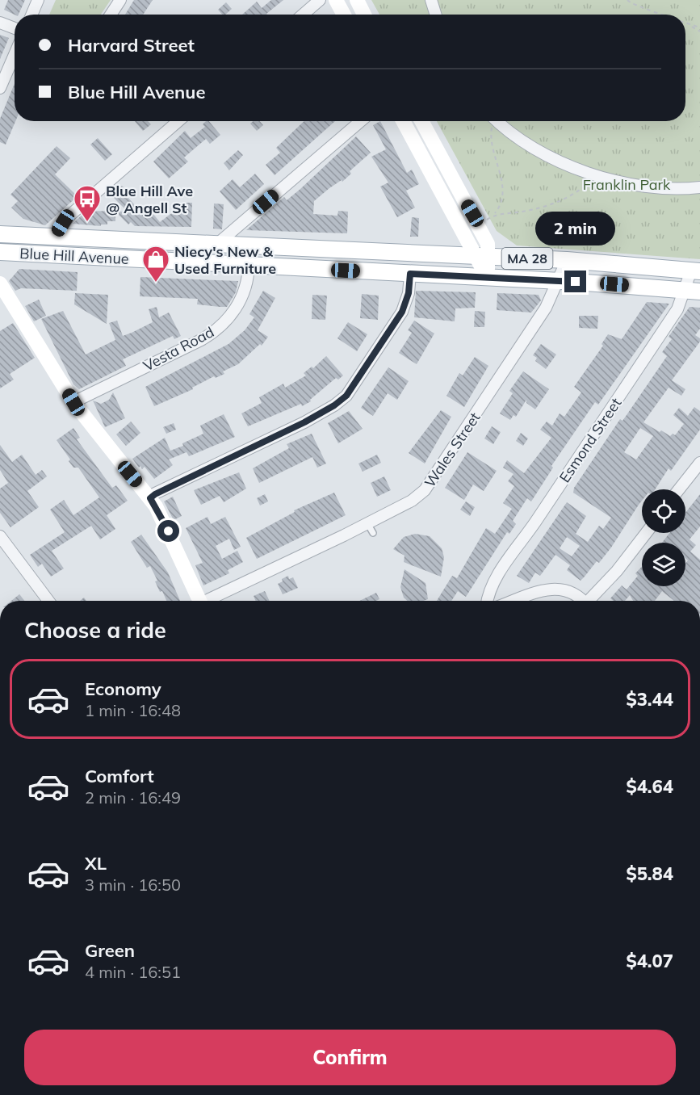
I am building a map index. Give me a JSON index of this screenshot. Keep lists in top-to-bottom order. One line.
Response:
{"streets":{"main road":["Blue Hill Avenue","MA 28"],"street":["Vesta Road","Esmond Street","Wales Street"]},"crossings":[["Blue Hill Avenue","Vesta Road"],["Blue Hill Avenue","Esmond Street"],["Blue Hill Avenue","Wales Street"]],"parks":["Franklin Park"],"places":{"bus stop":["Blue Hill Ave @ Angell St"],"shop":["Niecy's New & Used Furniture"]},"page":{"banner":["Harvard Street","Blue Hill Avenue"],"bubble":"2 min","heading":"Choose a ride","list":[{"name":"Economy","note":"1 min · 16:48","value":"$3.44"},{"name":"Comfort","note":"2 min · 16:49","value":"$4.64"},{"name":"XL","note":"3 min · 16:50","value":"$5.84"},{"name":"Green","note":"4 min · 16:51","value":"$4.07"}],"buttons":"Confirm"}}
